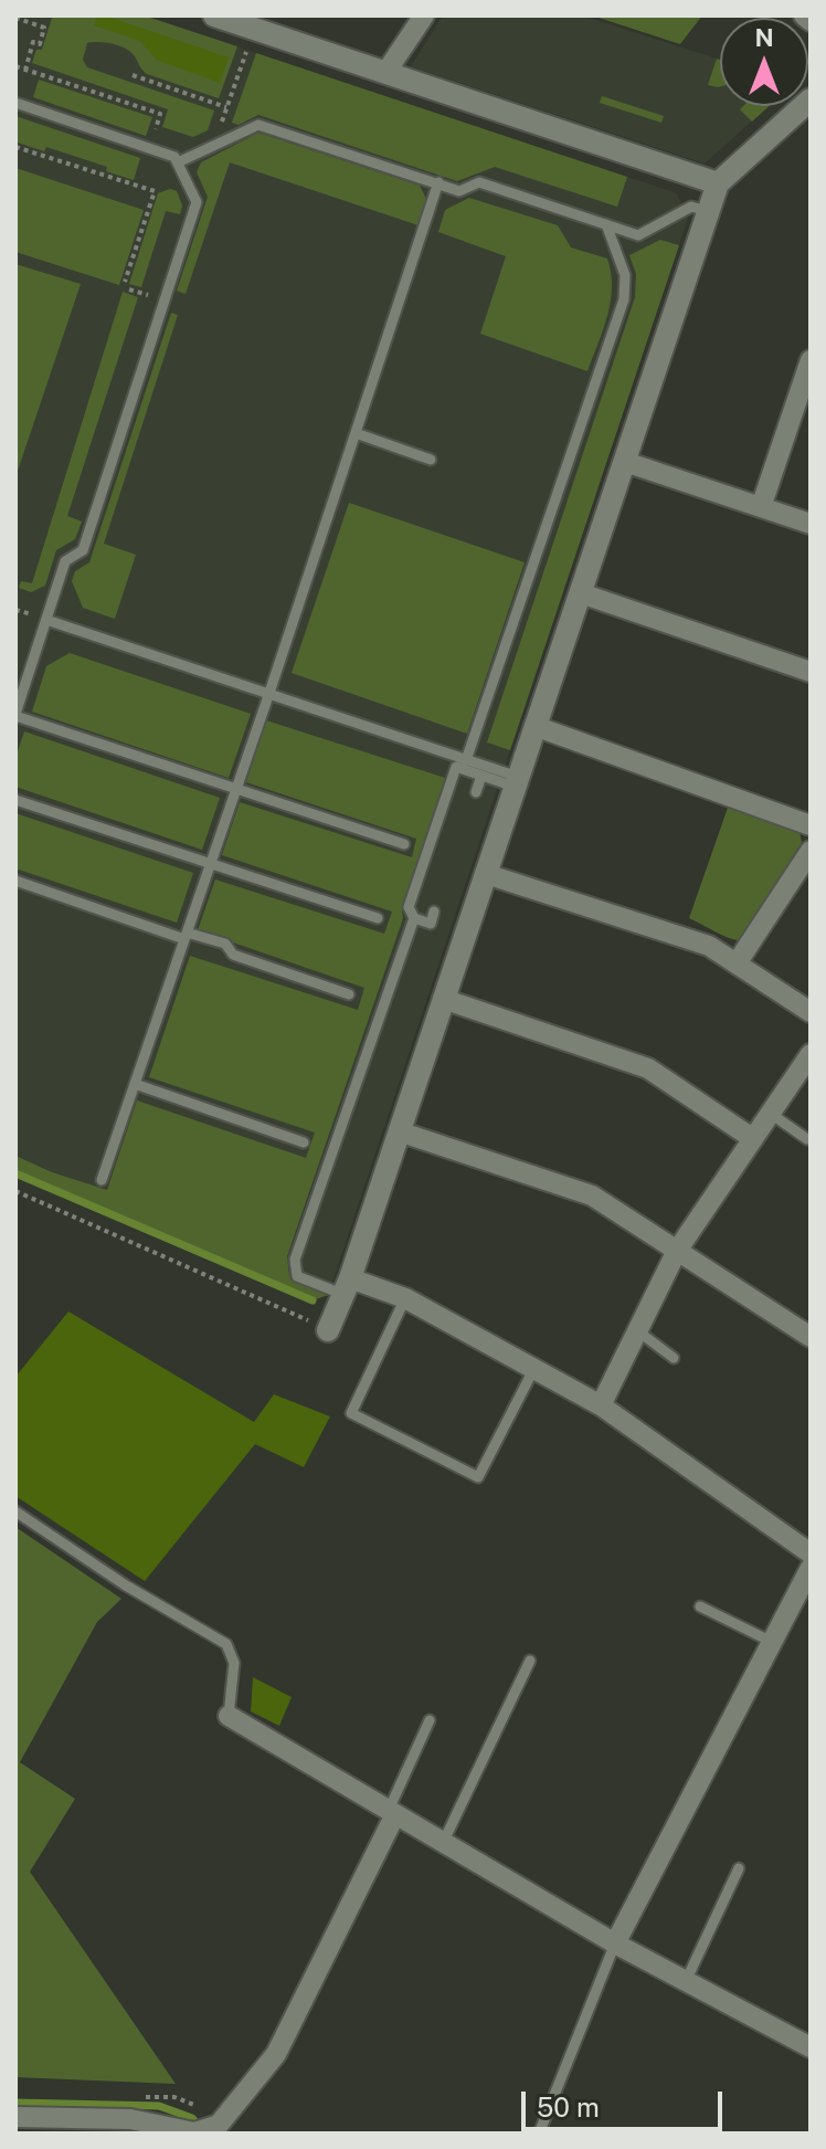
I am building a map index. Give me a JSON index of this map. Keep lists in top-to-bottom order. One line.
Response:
{"scale_bar":"50 m","north":"top"}
